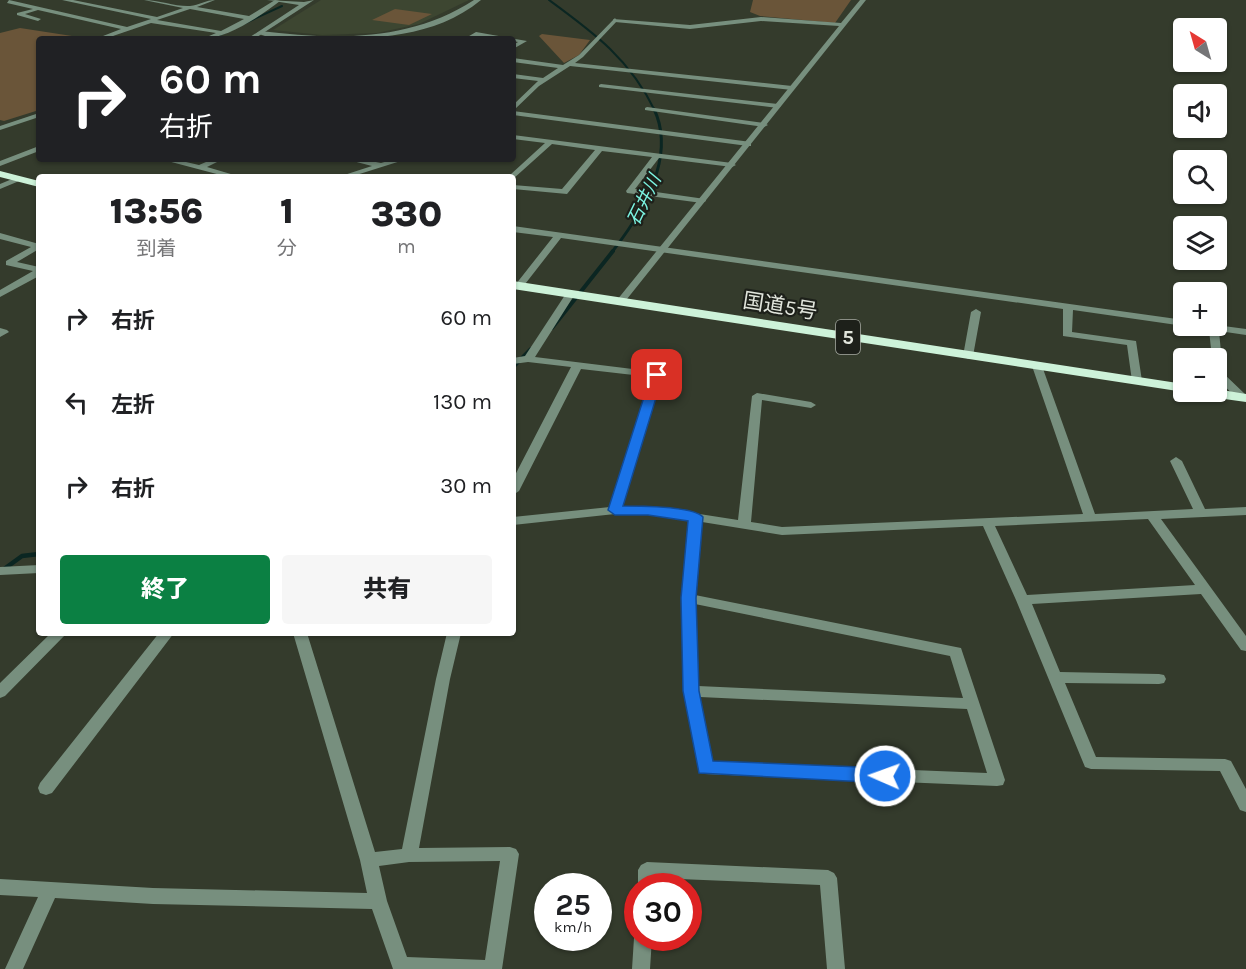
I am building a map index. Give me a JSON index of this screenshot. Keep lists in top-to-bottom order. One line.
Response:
{"streets":{"highway":["国道5号","5"]},"water":["石井川"],"north":"top left","page":{"map_buttons":["+","−"],"turn":["60 m","右折"],"eta":["13:56","到着","1","分","330","m"],"list":[{"name":"右折","value":"60 m"},{"name":"左折","value":"130 m"},{"name":"右折","value":"30 m"}],"buttons":["終了","共有"],"speed":"25 km/h","limit":"30"}}
